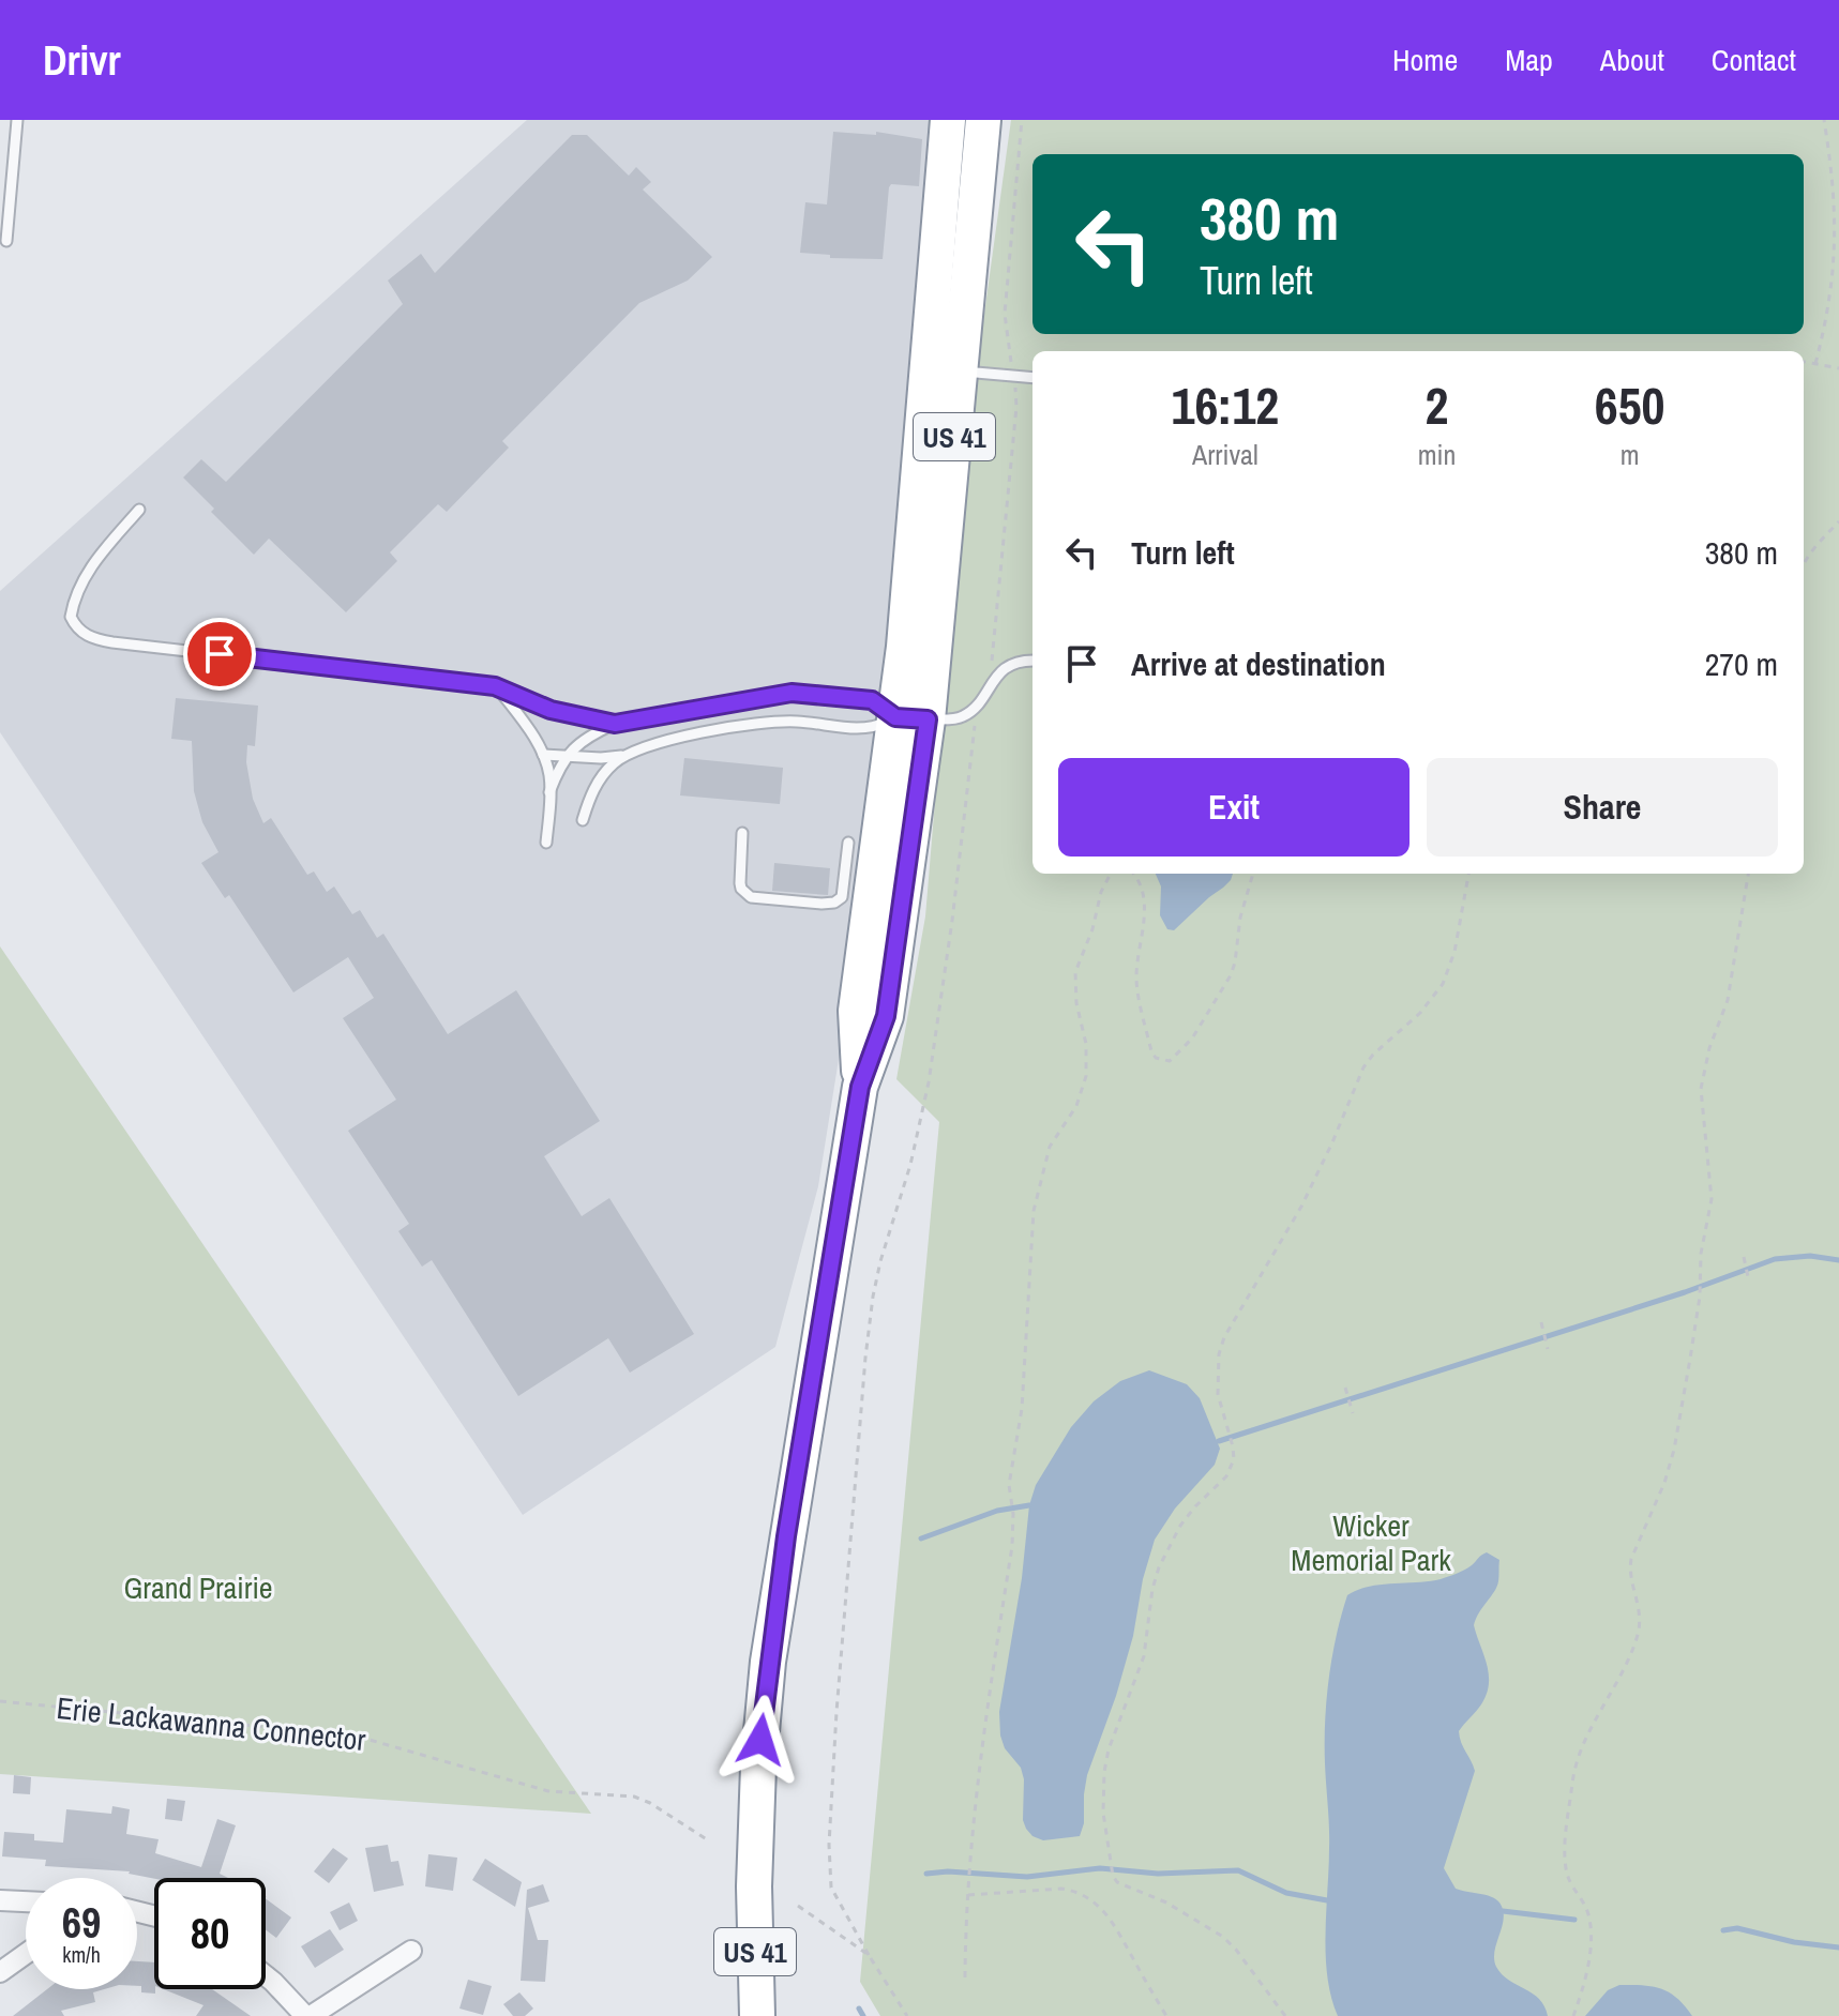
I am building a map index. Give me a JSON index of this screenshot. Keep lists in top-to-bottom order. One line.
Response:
{"streets":{"highway":["US 41"],"path":["Erie Lackawanna Connector"]},"parks":["Wicker Memorial Park","Grand Prairie"],"page":{"header":"Drivr","nav":["Home","Map","About","Contact"],"turn":["380 m","Turn left"],"eta":["16:12","Arrival","2","min","650","m"],"list":[{"name":"Turn left","value":"380 m"},{"name":"Arrive at destination","value":"270 m"}],"buttons":["Exit","Share"],"speed":"69 km/h","limit":"80"}}
